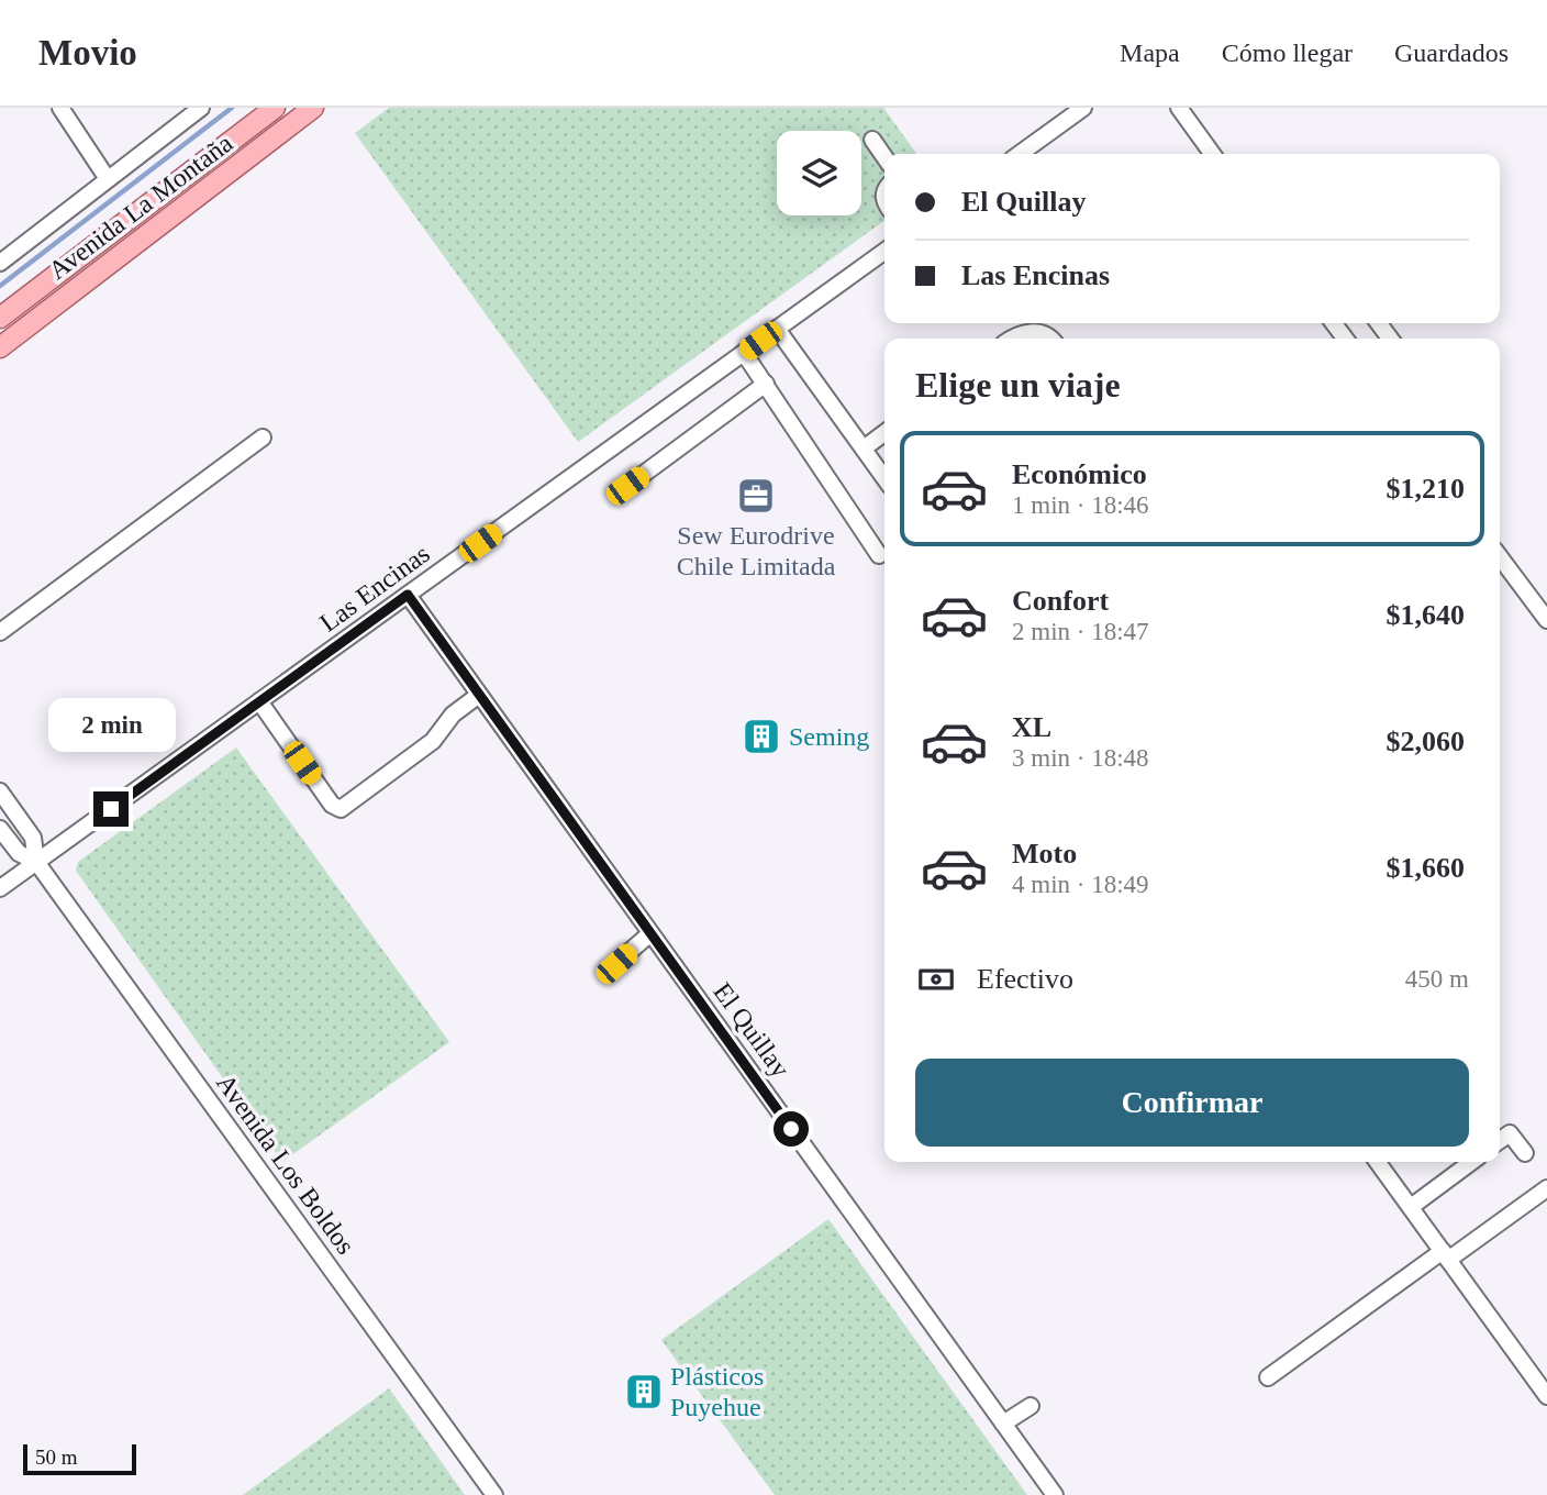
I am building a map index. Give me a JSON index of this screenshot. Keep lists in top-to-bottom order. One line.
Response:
{"streets":{"main road":["Avenida La Montaña"],"street":["Las Encinas","El Quillay","Avenida Los Boldos"]},"crossings":[["Las Encinas","El Quillay"],["Las Encinas","Avenida Los Boldos"]],"places":{"office":["Sew Eurodrive Chile Limitada"],"building":["Seming","Plásticos Puyehue"]},"scale_bar":"50 m","page":{"header":"Movio","nav":["Mapa","Cómo llegar","Guardados"],"banner":["El Quillay","Las Encinas"],"heading":"Elige un viaje","list":[{"name":"Económico","note":"1 min · 18:46","value":"$1,210"},{"name":"Confort","note":"2 min · 18:47","value":"$1,640"},{"name":"XL","note":"3 min · 18:48","value":"$2,060"},{"name":"Moto","note":"4 min · 18:49","value":"$1,660"}],"bubble":"2 min","pay":["Efectivo","450 m"],"buttons":"Confirmar","scale":"50 m"}}
